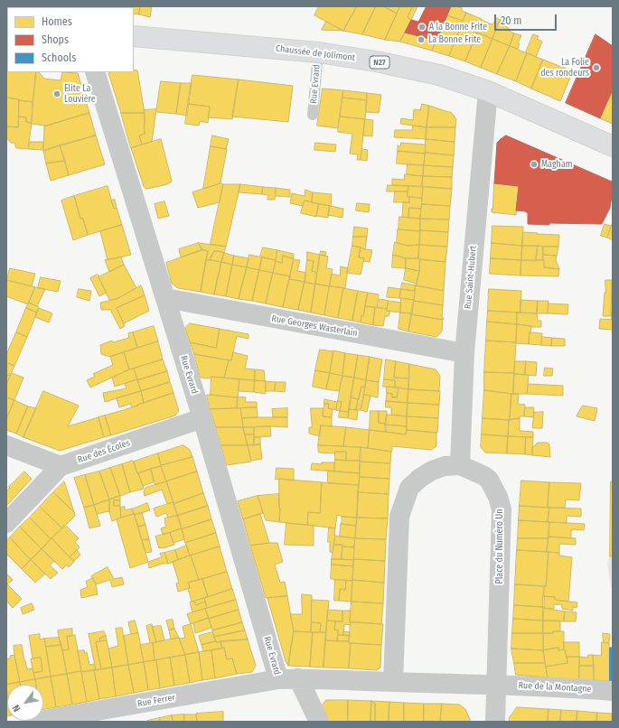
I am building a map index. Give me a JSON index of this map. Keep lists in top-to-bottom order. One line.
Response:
{"streets":{"main road":["Chaussée de Jolimont","N27"],"street":["Rue Evrard","Rue Saint-Hubert","Rue Georges Wasterlain","Rue des Écoles","Place du Numéro Un","Rue de la Montagne","Rue Ferrer"]},"crossings":[["Chaussée de Jolimont","Rue Evrard"],["Chaussée de Jolimont","Rue Saint-Hubert"],["Rue Evrard","Rue Georges Wasterlain"],["Rue Evrard","Rue des Écoles"],["Rue Evrard","Rue Ferrer"],["Rue Saint-Hubert","Rue Georges Wasterlain"],["Rue Saint-Hubert","Place du Numéro Un"],["Place du Numéro Un","Rue de la Montagne"]],"places":["A la Bonne Frite","La Bonne Frite","La Folie des rondeurs","Elite La Louvière","Magham"],"legend":["Homes","Shops","Schools"],"scale_bar":"20 m","north":"bottom left"}
